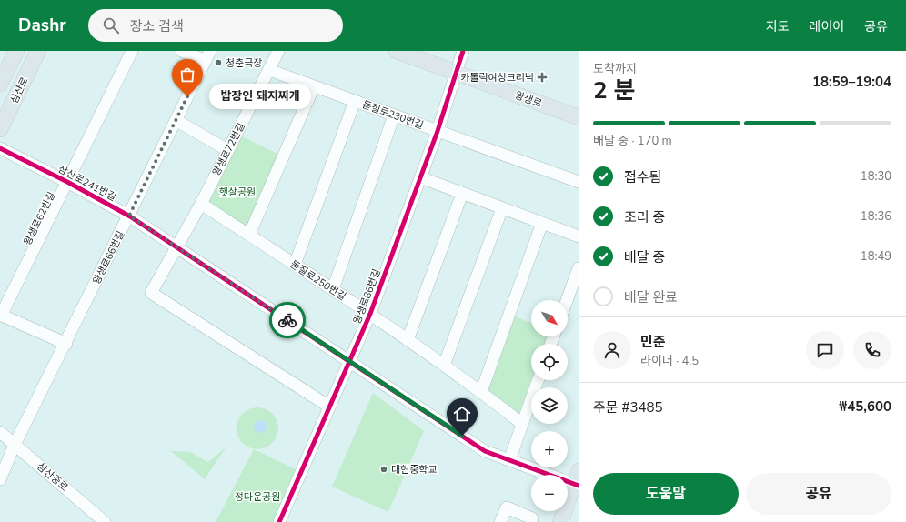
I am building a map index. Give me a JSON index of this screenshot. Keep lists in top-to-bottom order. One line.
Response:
{"streets":{"main road":["삼산로","왕생로"],"street":["돋질로230번길","왕생로72번길","삼산로241번길","왕생로62번길","왕생로66번길","돋질로250번길","왕생로86번길","삼산중로"]},"crossings":[["왕생로","왕생로86번길"],["돋질로230번길","왕생로72번길"],["돋질로230번길","왕생로86번길"],["왕생로72번길","삼산로241번길"],["왕생로72번길","돋질로250번길"],["왕생로72번길","왕생로86번길"],["삼산로241번길","왕생로62번길"],["삼산로241번길","왕생로66번길"],["삼산로241번길","왕생로86번길"],["왕생로66번길","삼산중로"],["돋질로250번길","왕생로86번길"]],"parks":["햇살공원","정다운공원"],"places":{"other":["청춘극장","밥장인 돼지찌개","대현중학교"],"health":["카톨릭여성크리닉"]},"north":"bottom right","page":{"header":"Dashr","search":"장소 검색","nav":["지도","레이어","공유"],"heading":["2 분","도착까지","18:59–19:04"],"panel":["민준","라이더 · 4.5","주문 #3485","₩45,600"],"bubble":"밥장인 돼지찌개","bar":"배달 중 · 170 m","list":[["접수됨","18:30"],["조리 중","18:36"],["배달 중","18:49"],"배달 완료"],"map_buttons":["+","−"],"buttons":["도움말","공유"]}}
